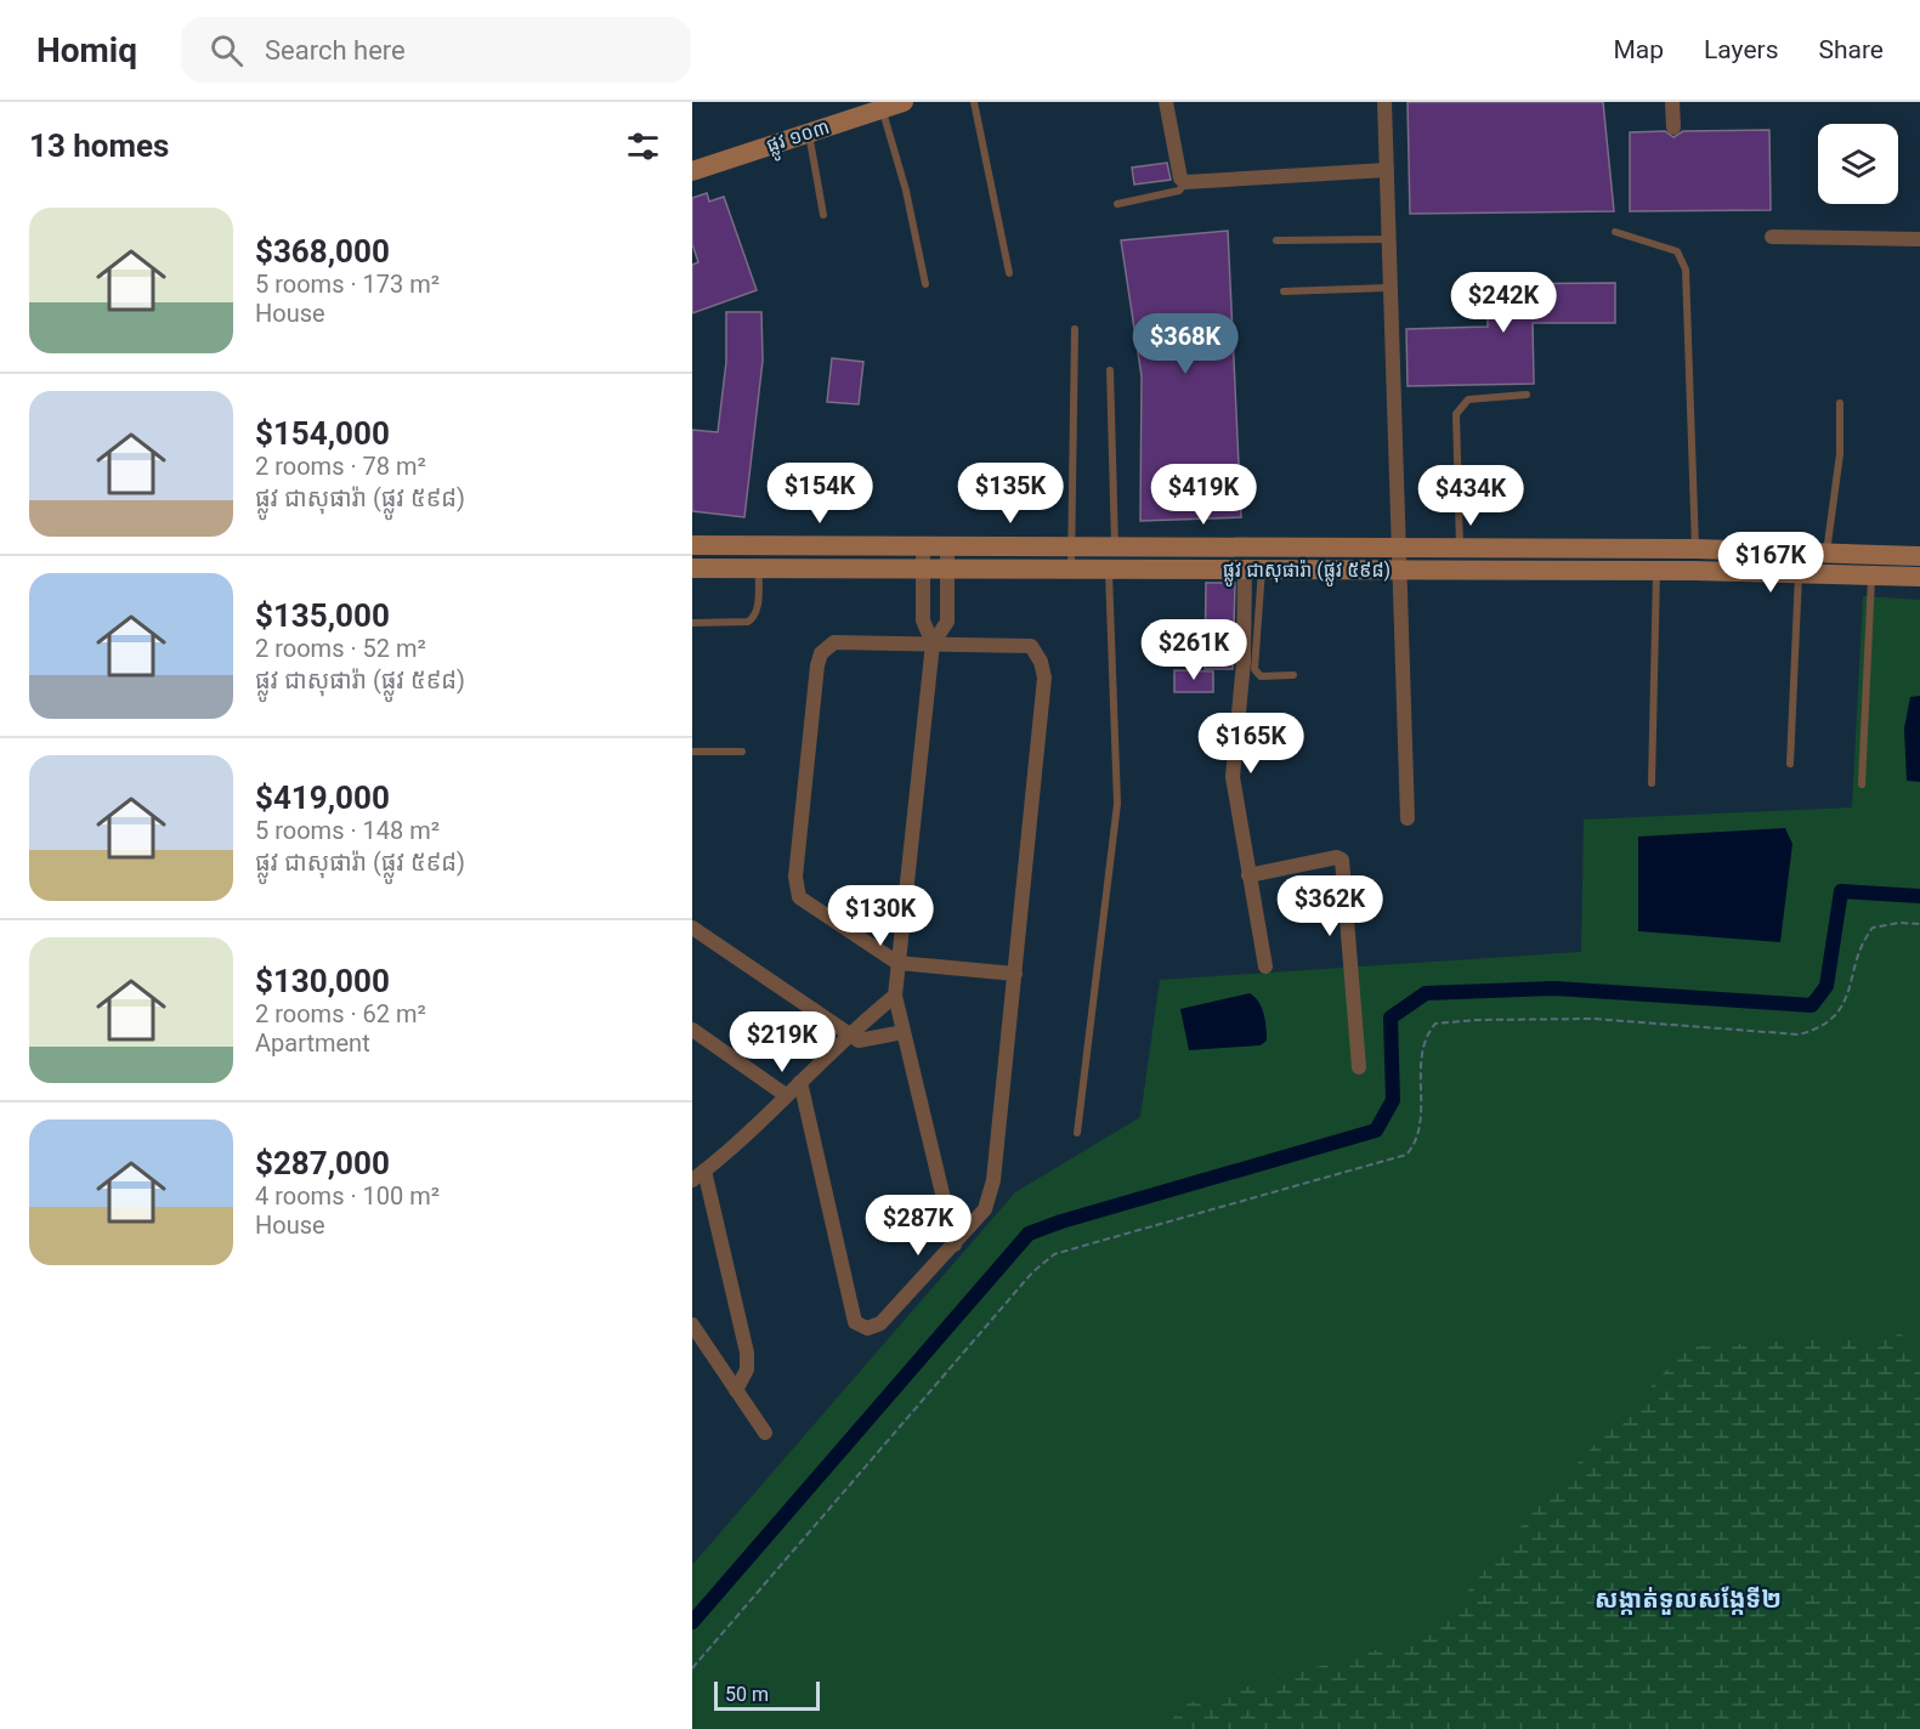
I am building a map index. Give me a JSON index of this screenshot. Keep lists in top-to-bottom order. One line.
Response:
{"streets":{"main road":["ផ្លូវ ១០៣","ផ្លូវ ជាសុផារ៉ា (ផ្លូវ ៥៩៨)"]},"districts":["សង្កាត់ទួលសង្កែទី២"],"scale_bar":"50 m","page":{"header":"Homiq","search":"Search here","nav":["Map","Layers","Share"],"heading":"13 homes","list":[{"name":"$368,000","note":"5 rooms · 173 m² · House"},{"name":"$154,000","note":"2 rooms · 78 m² · ផ្លូវ ជាសុផារ៉ា (ផ្លូវ ៥៩៨)"},{"name":"$135,000","note":"2 rooms · 52 m² · ផ្លូវ ជាសុផារ៉ា (ផ្លូវ ៥៩៨)"},{"name":"$419,000","note":"5 rooms · 148 m² · ផ្លូវ ជាសុផារ៉ា (ផ្លូវ ៥៩៨)"},{"name":"$130,000","note":"2 rooms · 62 m² · Apartment"},{"name":"$287,000","note":"4 rooms · 100 m² · House"}],"price":["$242K","$368K","$154K","$135K","$419K","$434K","$167K","$261K","$165K","$362K","$130K","$219K","$287K"],"scale":"50 m"}}
